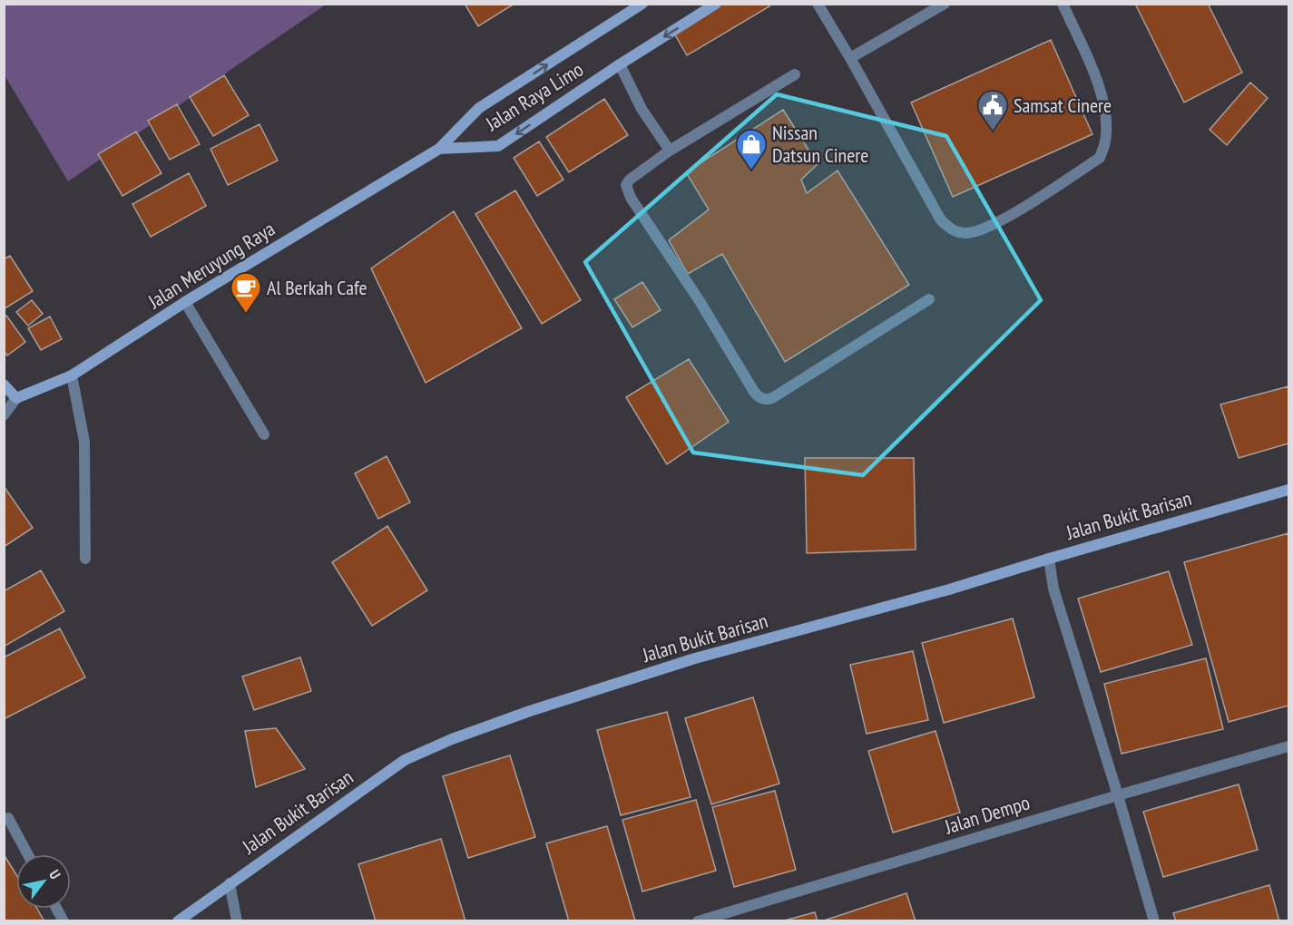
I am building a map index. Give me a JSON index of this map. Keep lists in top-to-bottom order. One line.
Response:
{"streets":{"street":["Jalan Raya Limo","Jalan Meruyung Raya","Jalan Bukit Barisan","Jalan Dempo"]},"crossings":[["Jalan Raya Limo","Jalan Meruyung Raya"]],"places":{"public building":["Samsat Cinere"],"shop":["Nissan Datsun Cinere"],"cafe":["Al Berkah Cafe"]},"north":"top right"}
